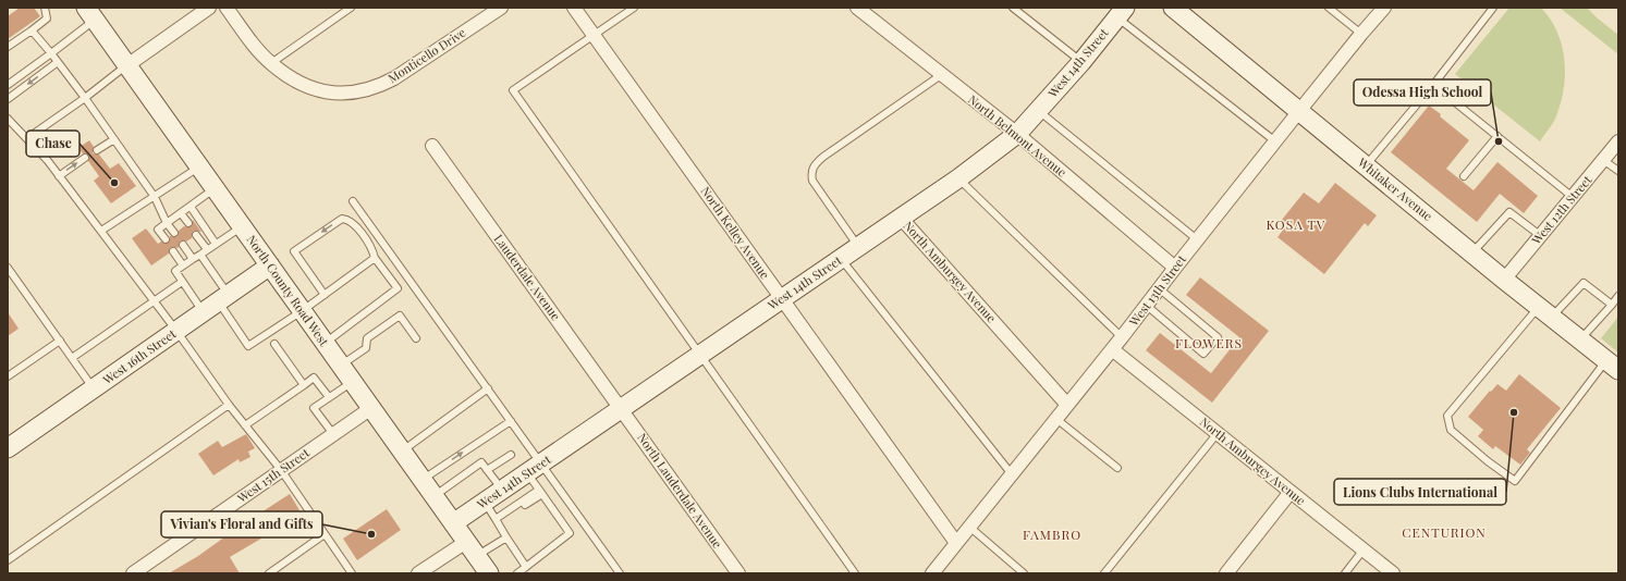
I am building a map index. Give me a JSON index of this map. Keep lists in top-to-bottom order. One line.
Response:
{"streets":{"street":["Monticello Drive","West 14th Street","North Belmont Avenue","Whitaker Avenue","West 12th Street","North Kelley Avenue","North Amburgey Avenue","Lauderdale Avenue","North County Road West","West 13th Street","West 16th Street","West 15th Street","North Lauderdale Avenue"]},"crossings":[["West 14th Street","North Belmont Avenue"],["West 14th Street","North Kelley Avenue"],["West 14th Street","North Amburgey Avenue"],["West 14th Street","Lauderdale Avenue"],["West 14th Street","North County Road West"],["West 14th Street","North Lauderdale Avenue"],["North Belmont Avenue","West 13th Street"],["Whitaker Avenue","West 12th Street"],["Whitaker Avenue","West 13th Street"],["North Kelley Avenue","West 13th Street"],["North Amburgey Avenue","West 13th Street"],["Lauderdale Avenue","North Lauderdale Avenue"],["North County Road West","West 16th Street"],["North County Road West","West 15th Street"]],"districts":["KOSA TV","FLOWERS","CENTURION","FAMBRO"],"places":["Odessa High School","Chase","Lions Clubs International","Vivian's Floral and Gifts"]}
